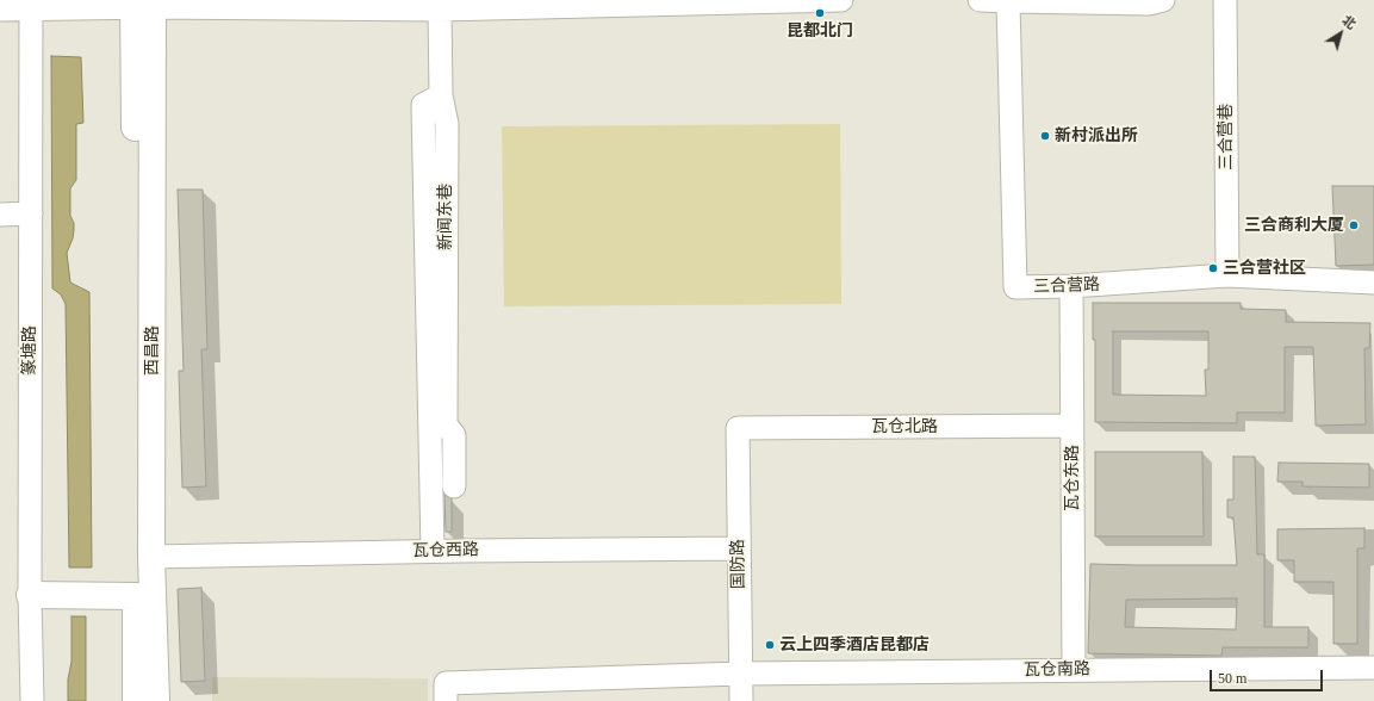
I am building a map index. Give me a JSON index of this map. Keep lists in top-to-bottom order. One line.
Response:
{"streets":{"main road":["西昌路"],"street":["三合营巷","新闻东巷","三合营路","篆塘路","瓦仓北路","瓦仓东路","瓦仓西路","国防路","瓦仓南路"]},"crossings":[["三合营巷","三合营路"],["三合营路","瓦仓东路"],["西昌路","瓦仓西路"],["瓦仓北路","瓦仓东路"],["瓦仓北路","国防路"],["瓦仓东路","瓦仓南路"],["瓦仓西路","国防路"],["国防路","瓦仓南路"]],"places":["昆都北门","新村派出所","三合商利大厦","三合营社区","云上四季酒店昆都店"],"scale_bar":"50 m","north":"top right"}
